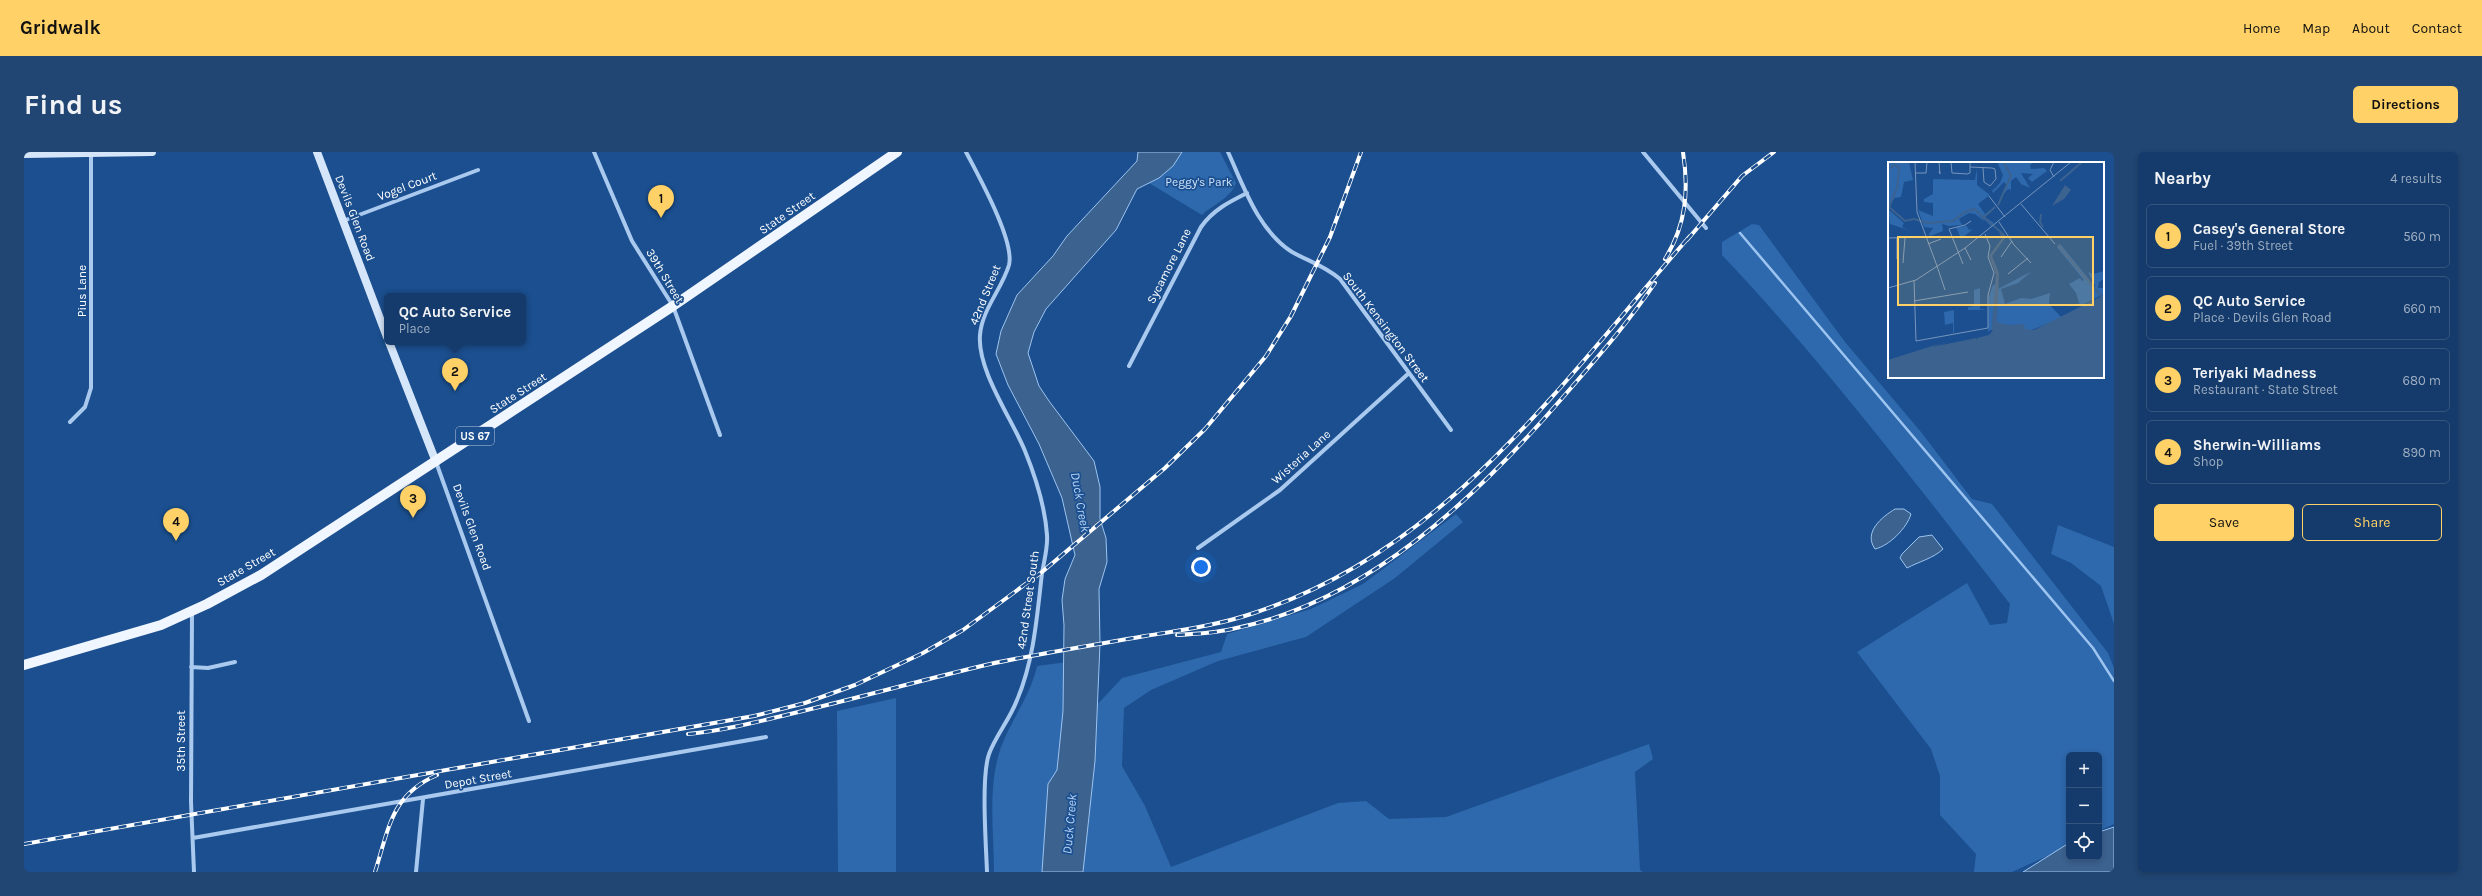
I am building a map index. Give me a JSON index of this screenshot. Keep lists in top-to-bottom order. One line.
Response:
{"streets":{"main road":["State Street","Devils Glen Road","US 67"],"street":["Vogel Court","Sycamore Lane","39th Street","Pius Lane","42nd Street","South Kensington Street","Wisteria Lane","42nd Street South","35th Street","Depot Street"]},"crossings":[["Vogel Court","Devils Glen Road"],["State Street","Devils Glen Road"],["State Street","39th Street"],["State Street","35th Street"],["Sycamore Lane","South Kensington Street"],["42nd Street","42nd Street South"],["South Kensington Street","Wisteria Lane"],["35th Street","Depot Street"]],"water":["Duck Creek"],"parks":["Peggy's Park"],"page":{"header":"Gridwalk","nav":["Home","Map","About","Contact"],"buttons":["Directions",["Save","Share"]],"title":"Find us","heading":["Nearby","4 results"],"pins":["1","2","3","4"],"list":[{"mark":"1","name":"Casey's General Store","note":"Fuel · 39th Street","value":"560 m"},{"mark":"2","name":"QC Auto Service","note":"Place · Devils Glen Road","value":"660 m"},{"mark":"3","name":"Teriyaki Madness","note":"Restaurant · State Street","value":"680 m"},{"mark":"4","name":"Sherwin-Williams","note":"Shop","value":"890 m"}],"popup":["QC Auto Service","Place"],"map_buttons":["+","−"]}}
